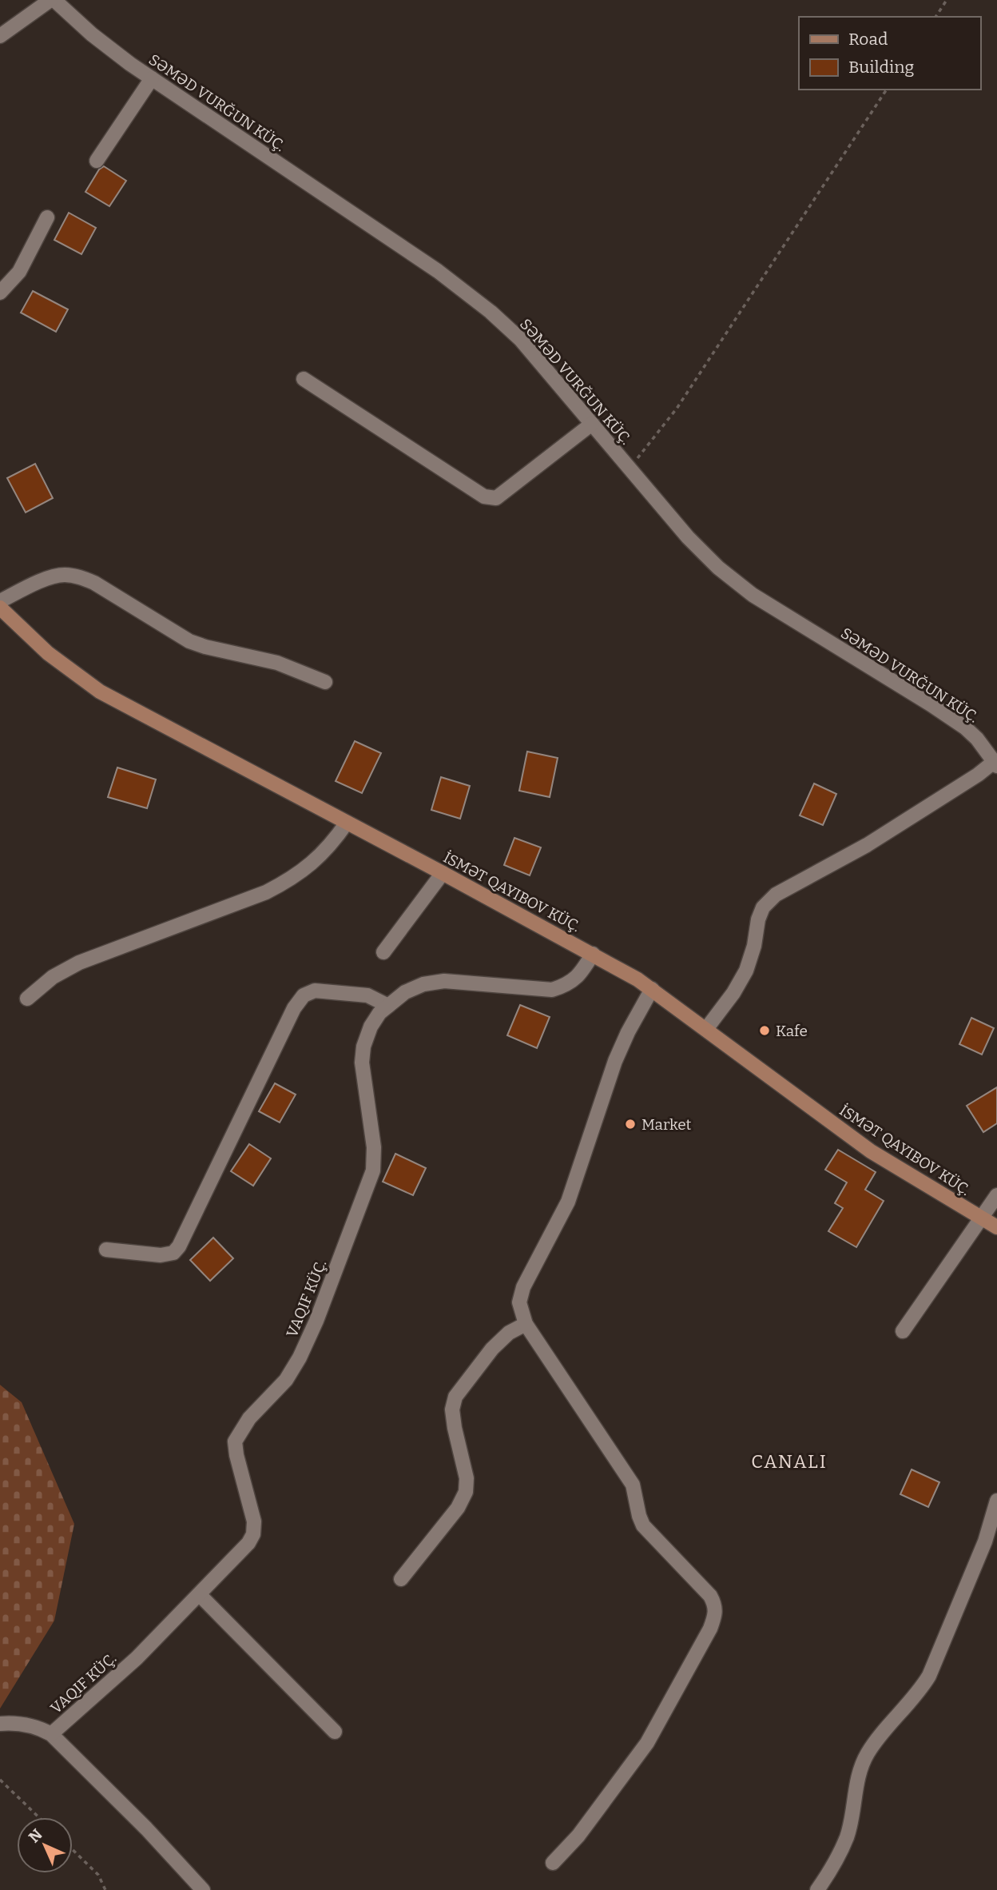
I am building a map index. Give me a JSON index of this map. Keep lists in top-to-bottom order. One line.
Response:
{"streets":{"street":["SƏMƏD VURĞUN KÜÇ.","VAQIF KÜÇ."]},"districts":["CANALI"],"places":["Kafe","Market"],"legend":["Road","Building"],"north":"top left"}
